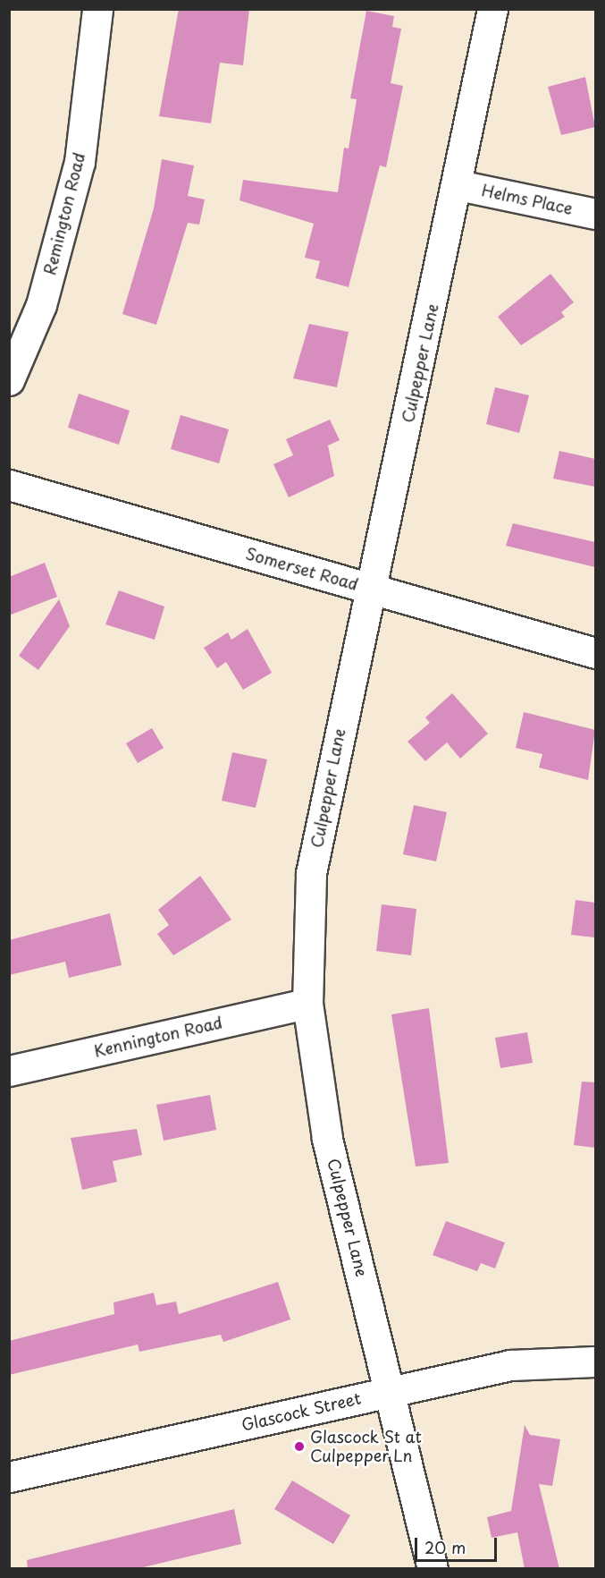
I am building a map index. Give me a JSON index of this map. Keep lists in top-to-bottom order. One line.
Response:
{"streets":{"street":["Helms Place","Remington Road","Culpepper Lane","Somerset Road","Kennington Road","Glascock Street"]},"crossings":[["Helms Place","Culpepper Lane"],["Culpepper Lane","Somerset Road"],["Culpepper Lane","Kennington Road"],["Culpepper Lane","Glascock Street"]],"places":["Glascock St at Culpepper Ln"],"scale_bar":"20 m"}
